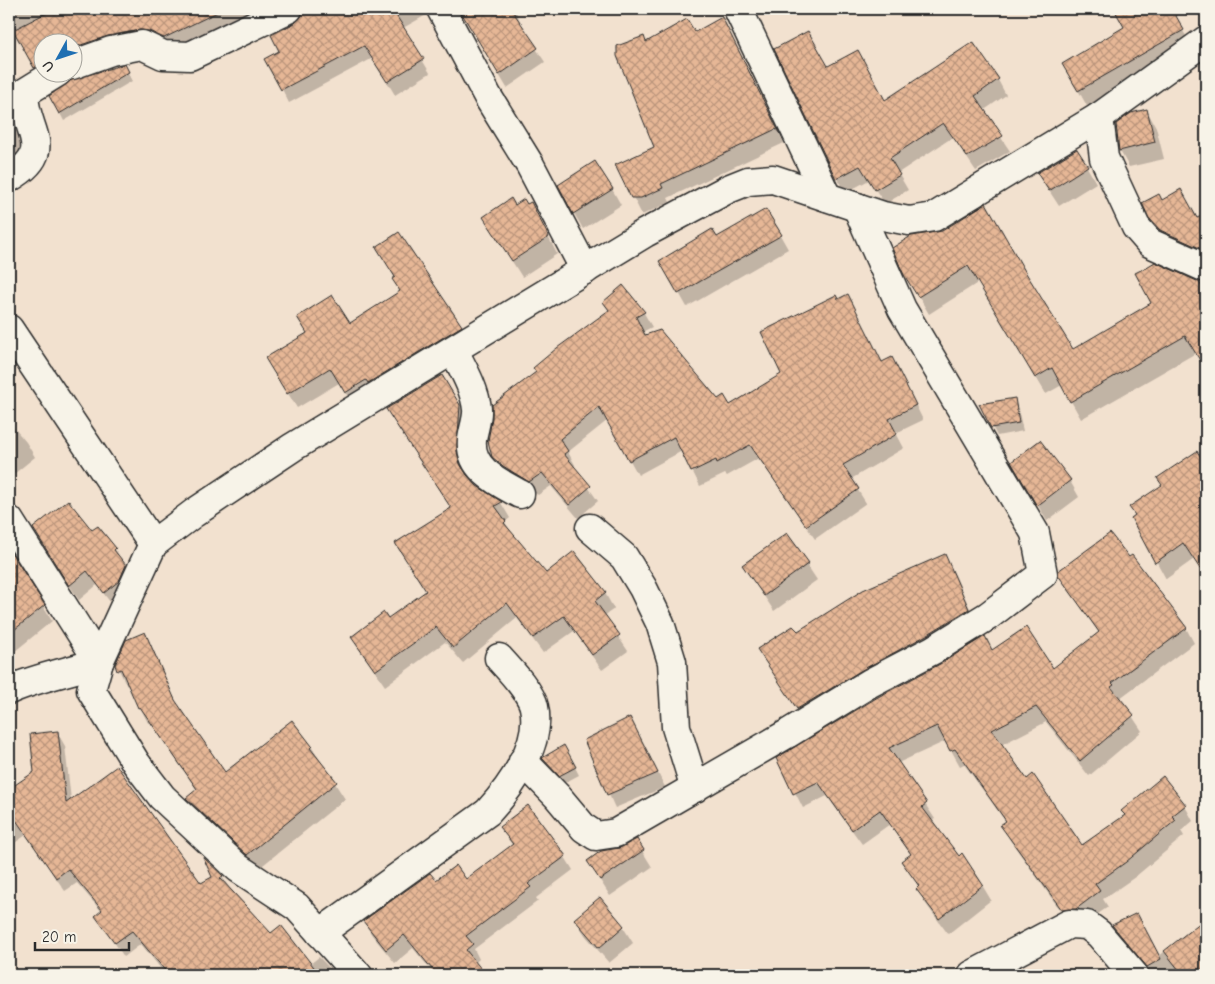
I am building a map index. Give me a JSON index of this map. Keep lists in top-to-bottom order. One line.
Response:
{"scale_bar":"20 m","north":"bottom left"}
